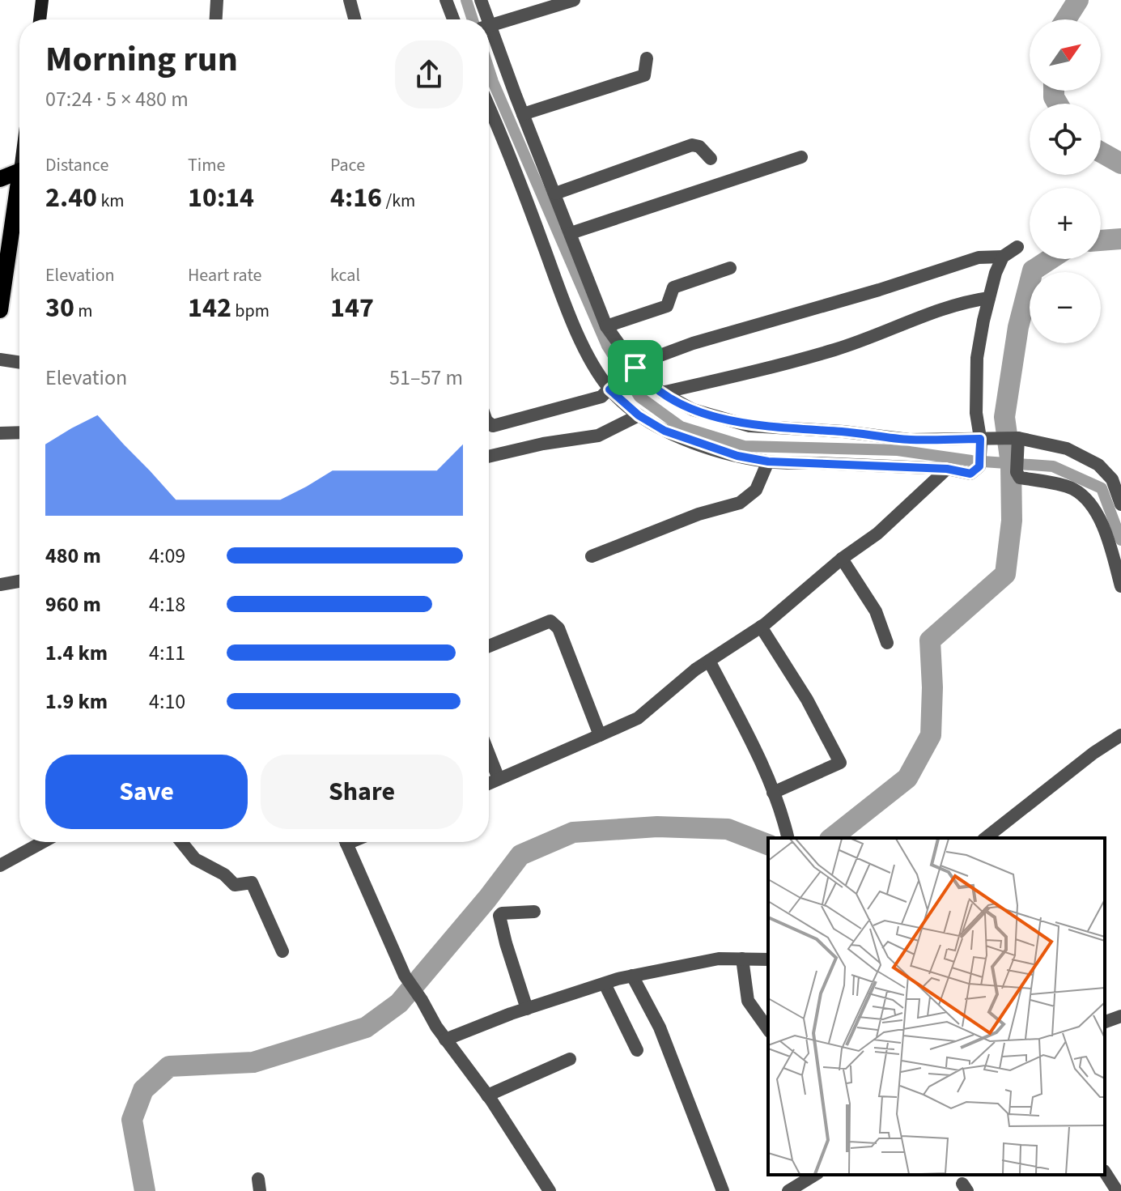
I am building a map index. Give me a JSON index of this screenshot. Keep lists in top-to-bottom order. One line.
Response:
{"north":"top right","page":{"map_buttons":["+","−"],"heading":["Morning run","07:24 · 5 × 480 m"],"stats":[["Distance","2.40 km"],["Time","10:14"],["Pace","4:16 /km"],["Elevation","30 m"],["Heart rate","142 bpm"],["kcal","147"]],"chart":["Elevation","51–57 m"],"list":[{"name":"480 m","note":"4:09"},{"name":"960 m","note":"4:18"},{"name":"1.4 km","note":"4:11"},{"name":"1.9 km","note":"4:10"}],"buttons":["Save","Share"]}}
